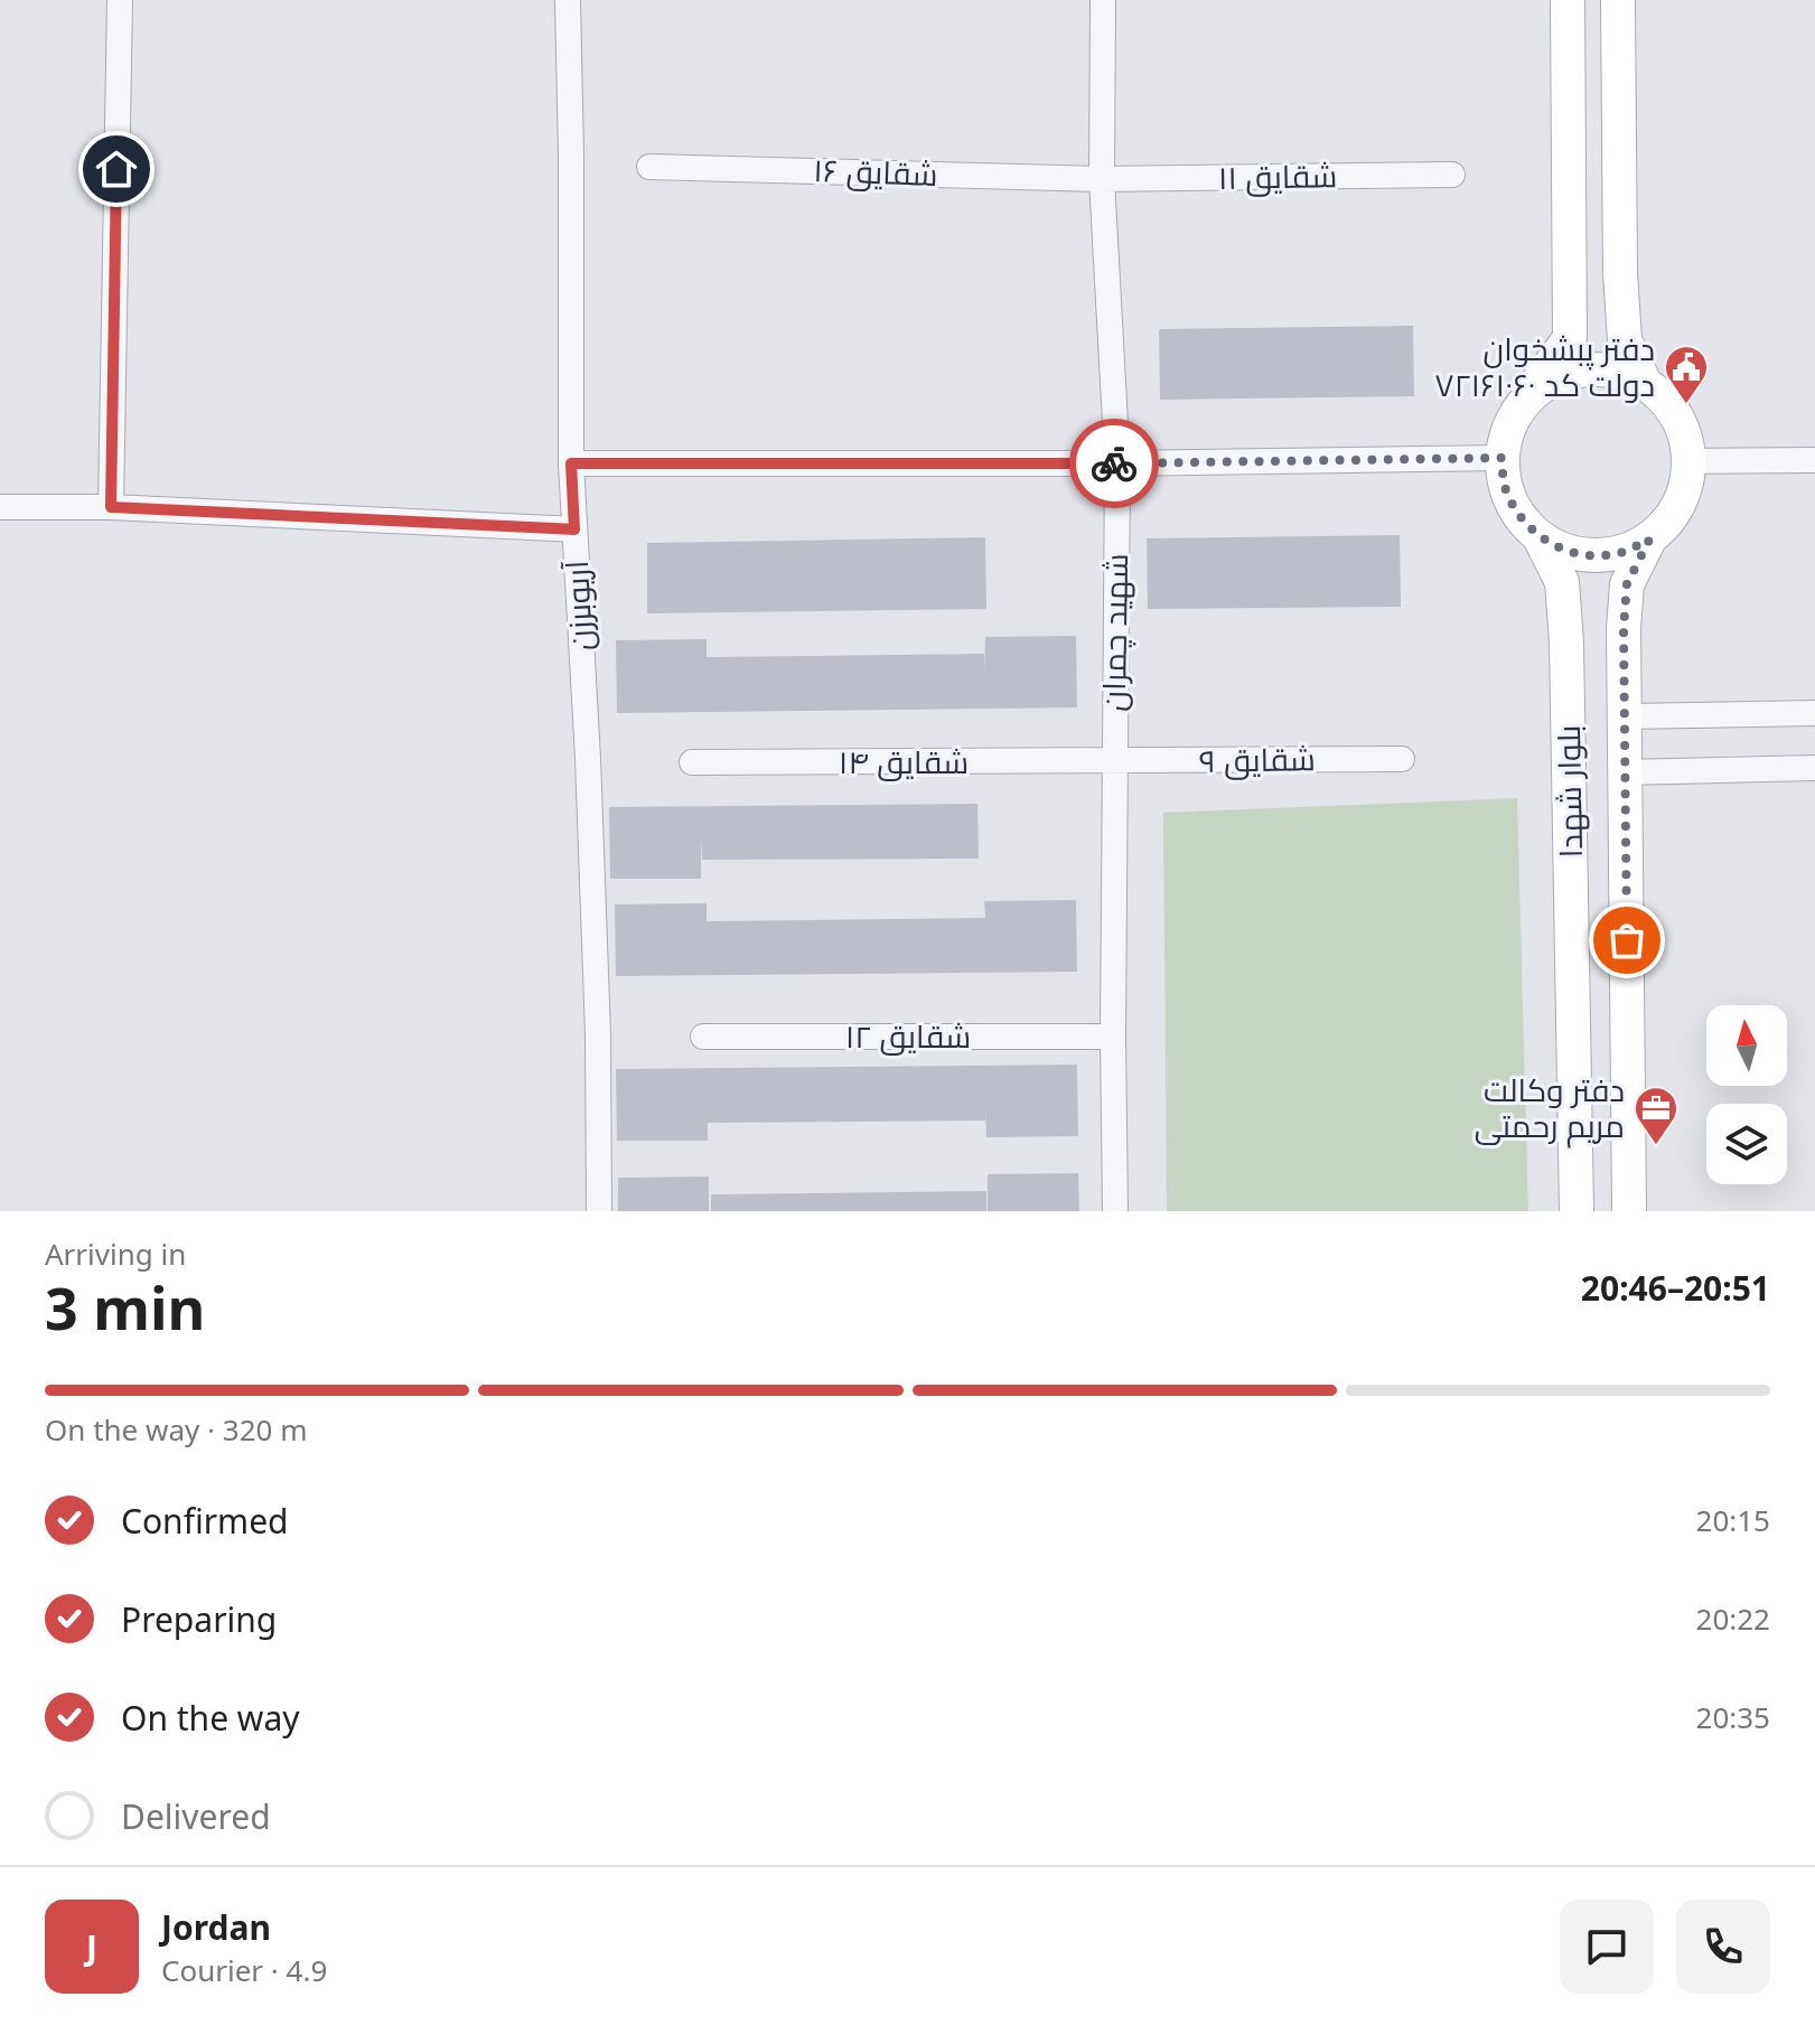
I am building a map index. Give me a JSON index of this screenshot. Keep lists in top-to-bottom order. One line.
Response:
{"streets":{"street":["شقایق ۱۶","شقایق ۱۱","آریوبرزن","شهید چمران","شقایق ۹","شقایق ۱۴","بلوار شهدا","شقایق ۱۲"]},"crossings":[["شقایق ۱۶","شقایق ۱۱"],["شقایق ۱۶","شهید چمران"],["شقایق ۱۱","شهید چمران"],["شهید چمران","شقایق ۹"],["شهید چمران","شقایق ۱۴"],["شهید چمران","شقایق ۱۲"],["شقایق ۹","شقایق ۱۴"]],"places":{"public building":["دفتر پبشخوان دولت کد ۷۲۱۶۱۰۶۰"],"office":["دفتر وکالت مریم رحمتی"]},"north":"top","page":{"heading":["3 min","Arriving in","20:46–20:51"],"panel":["Jordan","Courier · 4.9"],"bar":"On the way · 320 m","list":[["Confirmed","20:15"],["Preparing","20:22"],["On the way","20:35"],"Delivered"],"round":"J"}}
